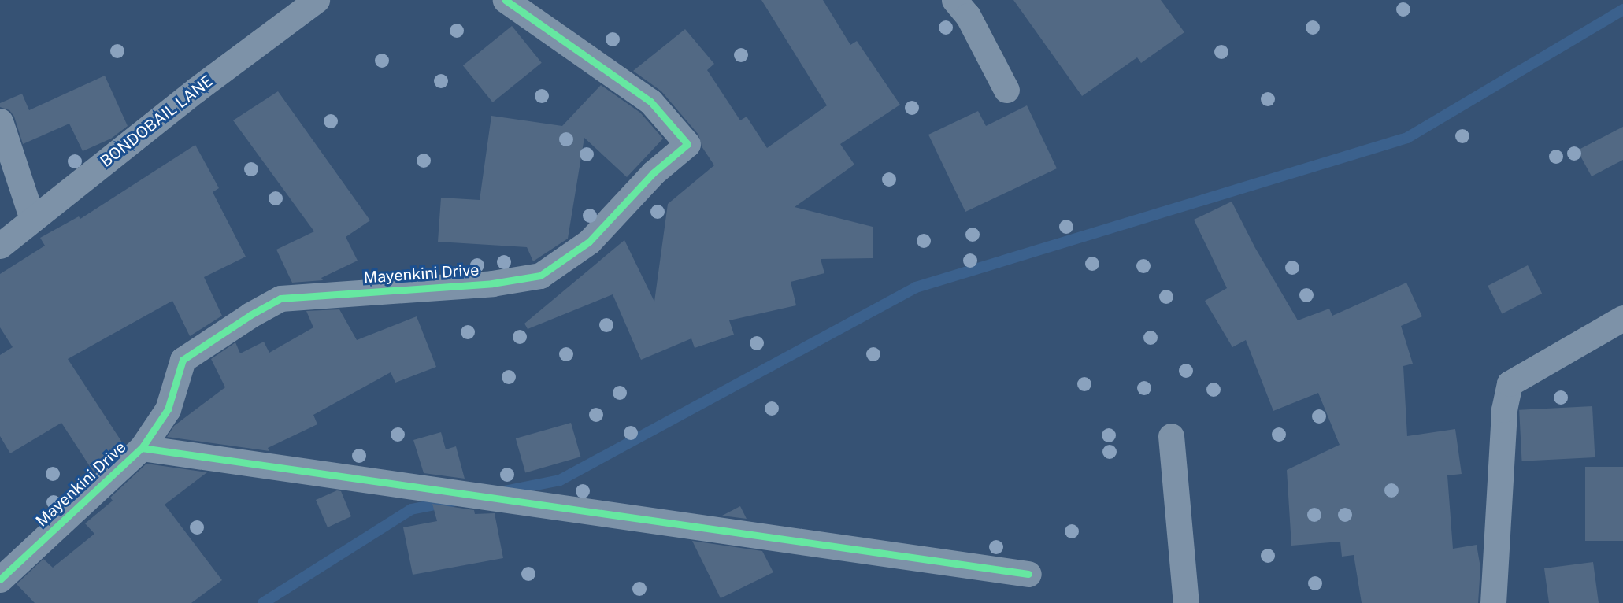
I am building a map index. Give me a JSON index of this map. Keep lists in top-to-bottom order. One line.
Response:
{"streets":{"street":["BONDOBAIL LANE","Mayenkini Drive"]}}
